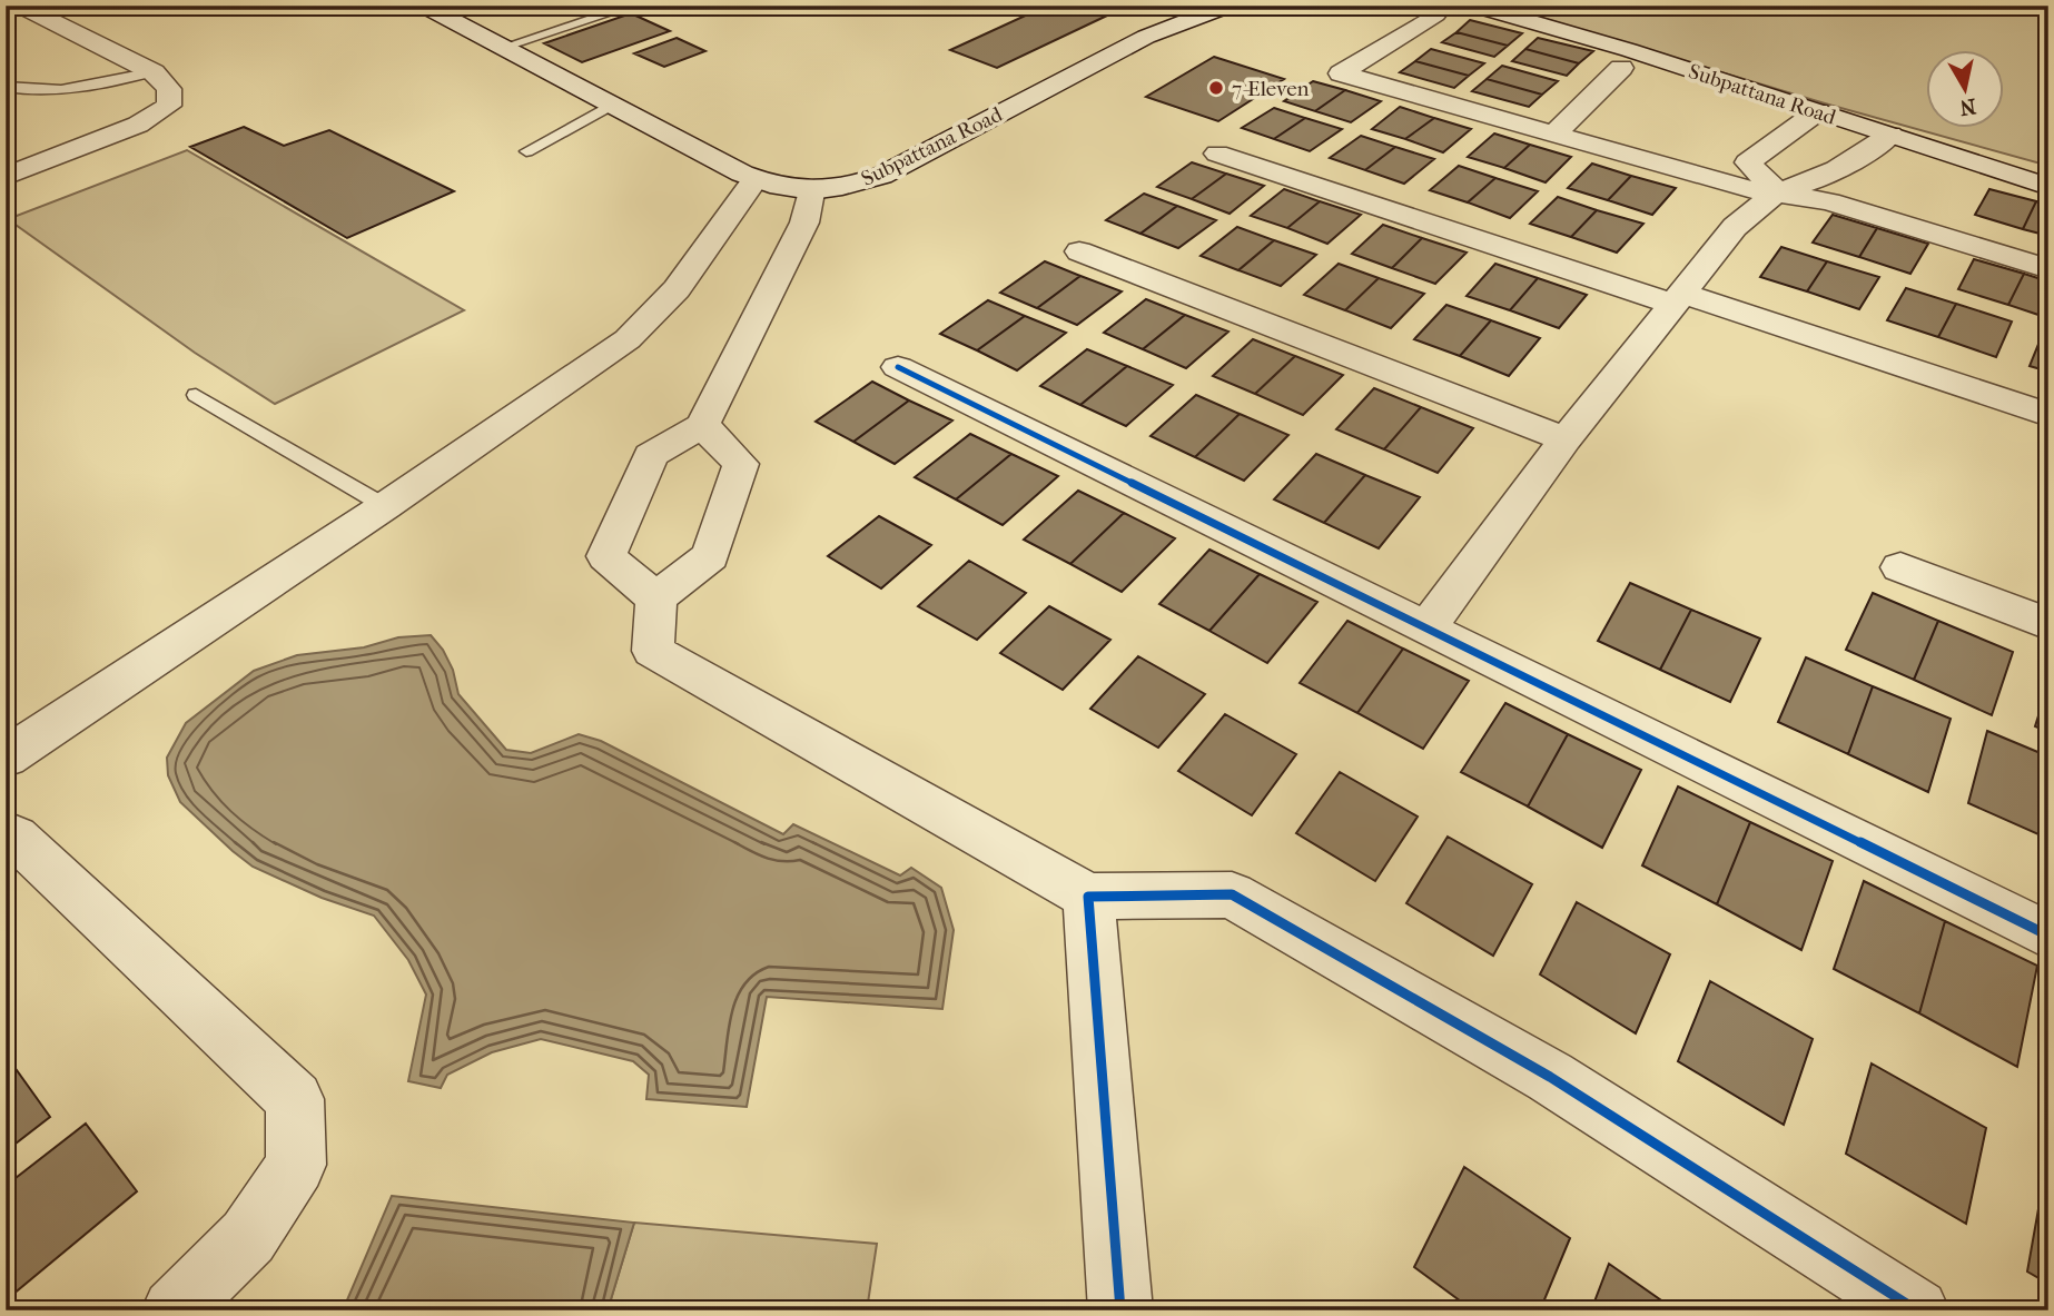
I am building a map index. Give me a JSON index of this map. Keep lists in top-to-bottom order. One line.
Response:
{"streets":{"street":["Subpattana Road"]},"places":["7-Eleven"],"north":"bottom"}
